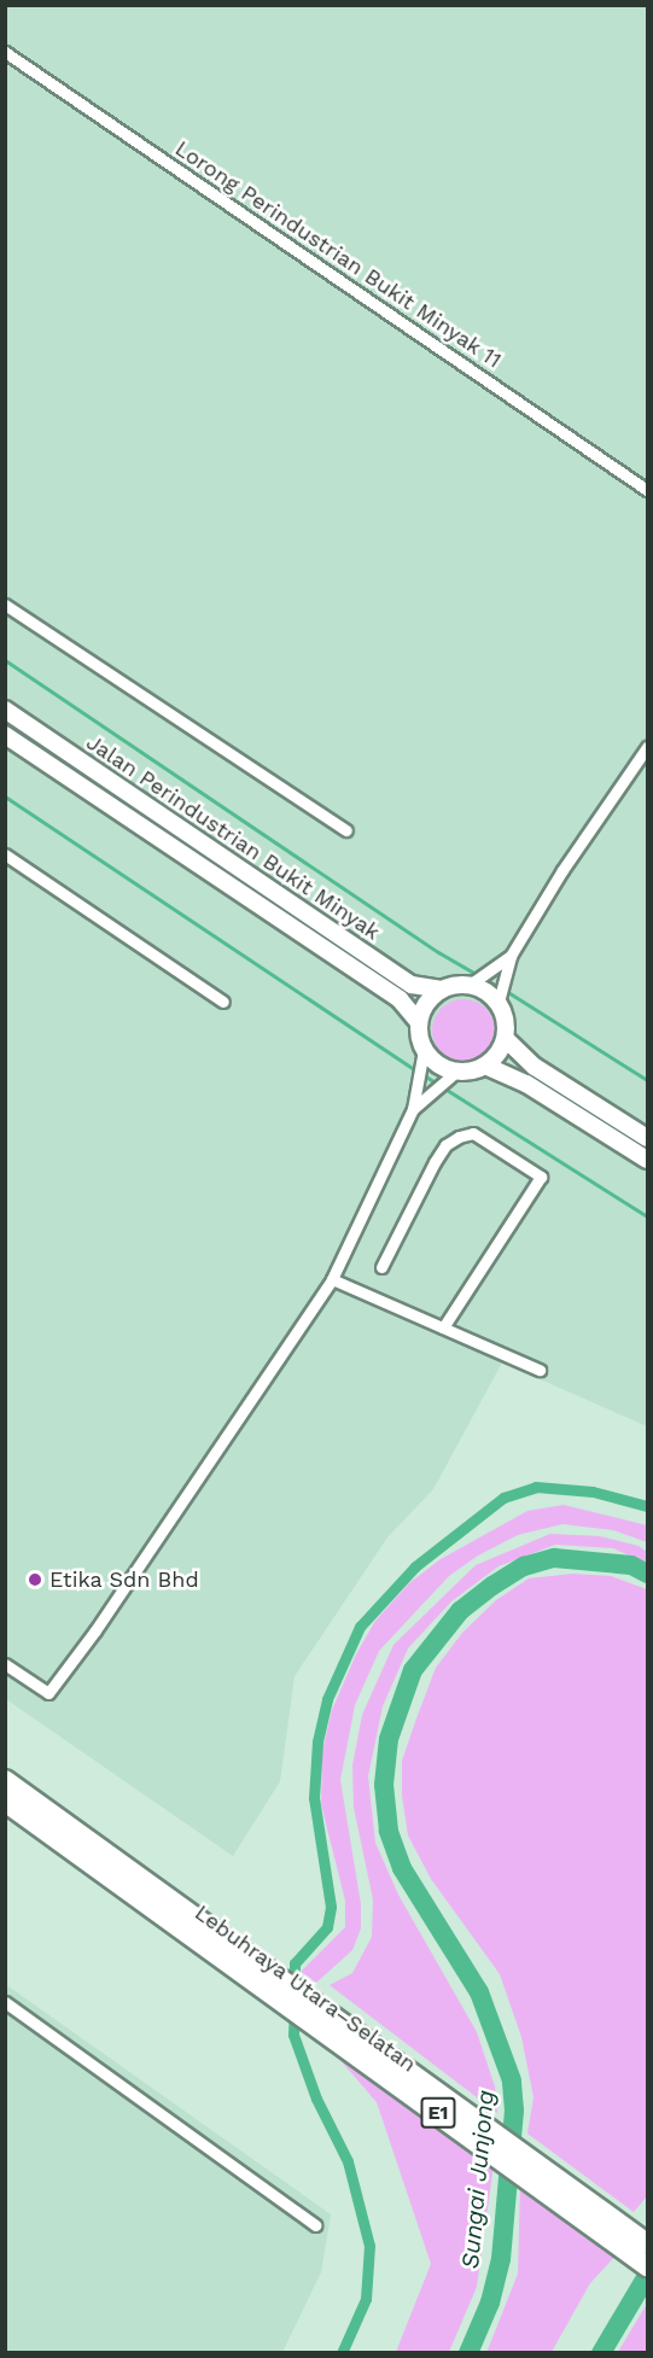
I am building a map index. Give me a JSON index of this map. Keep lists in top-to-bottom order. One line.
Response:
{"streets":{"highway":["Lebuhraya Utara–Selatan","E1"],"main road":["Jalan Perindustrian Bukit Minyak"],"street":["Lorong Perindustrian Bukit Minyak 11"]},"water":["Sungai Junjong"],"places":["Etika Sdn Bhd"]}
